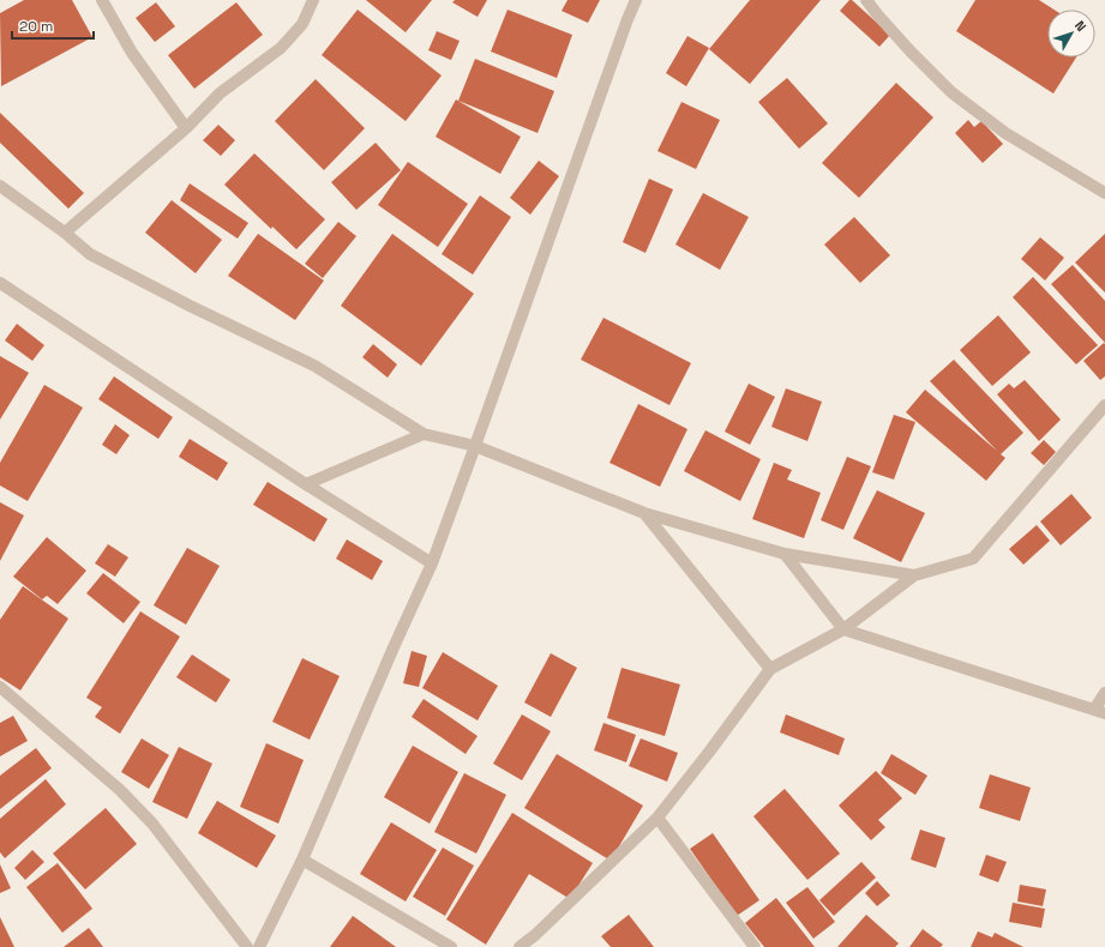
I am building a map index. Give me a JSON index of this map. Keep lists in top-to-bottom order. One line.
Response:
{"scale_bar":"20 m","north":"top right"}
